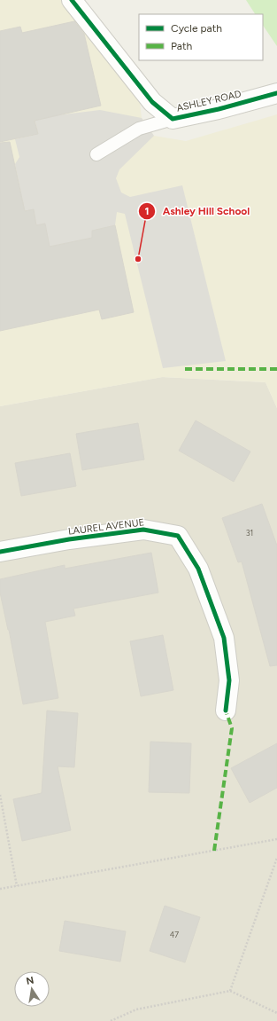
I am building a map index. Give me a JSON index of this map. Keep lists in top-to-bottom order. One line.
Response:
{"streets":{"street":["ASHLEY ROAD","LAUREL AVENUE"]},"places":["Ashley Hill School"],"house_numbers":["31","47"],"legend":["Cycle path","Path"],"north":"top"}
